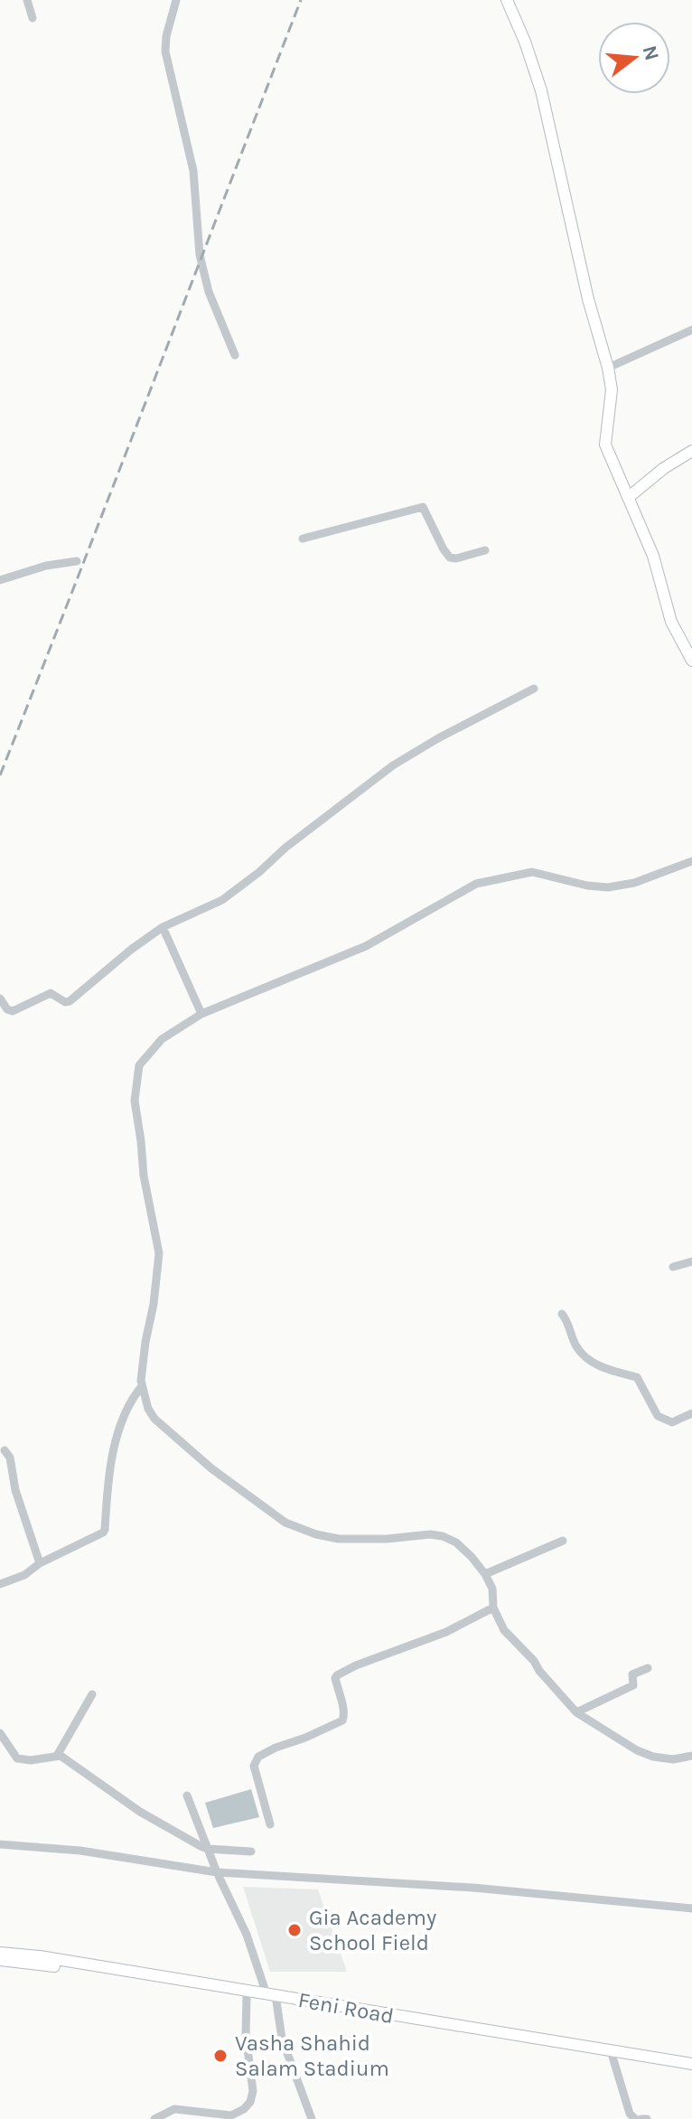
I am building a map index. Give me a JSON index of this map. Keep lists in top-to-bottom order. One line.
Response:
{"streets":{"main road":["Feni Road"]},"places":["Gia Academy School Field","Vasha Shahid Salam Stadium"],"north":"right"}
